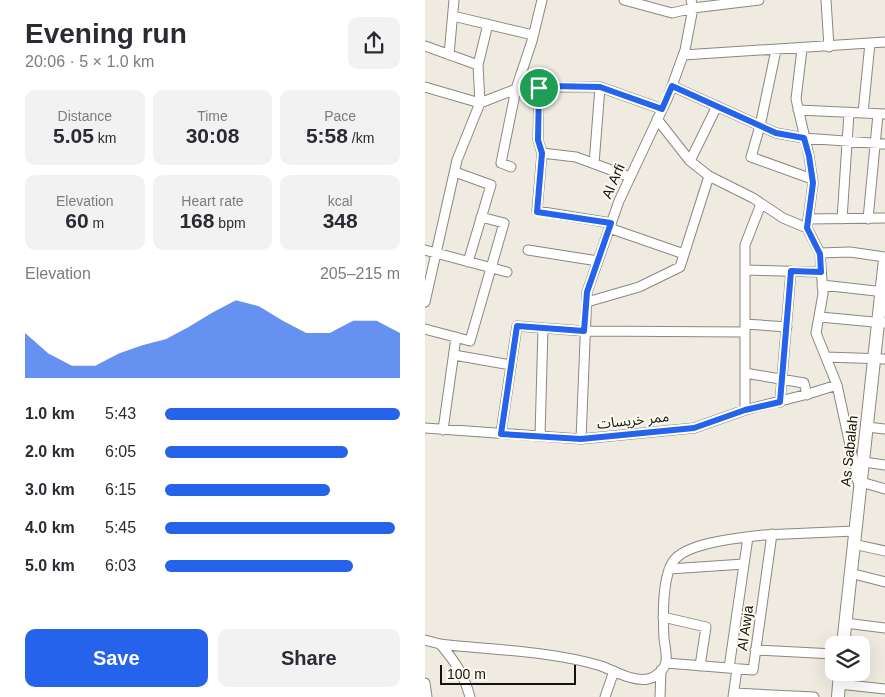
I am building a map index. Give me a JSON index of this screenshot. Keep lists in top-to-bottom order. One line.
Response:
{"streets":{"main road":["As Sabalah"],"street":["Al Arfi","ممر خريسات","Al Awja"]},"crossings":[["Al Arfi","ممر خريسات"]],"scale_bar":"100 m","page":{"heading":["Evening run","20:06 · 5 × 1.0 km"],"stats":[["Distance","5.05 km"],["Time","30:08"],["Pace","5:58 /km"],["Elevation","60 m"],["Heart rate","168 bpm"],["kcal","348"]],"chart":["Elevation","205–215 m"],"list":[{"name":"1.0 km","note":"5:43"},{"name":"2.0 km","note":"6:05"},{"name":"3.0 km","note":"6:15"},{"name":"4.0 km","note":"5:45"},{"name":"5.0 km","note":"6:03"}],"buttons":["Save","Share"],"scale":"100 m"}}
